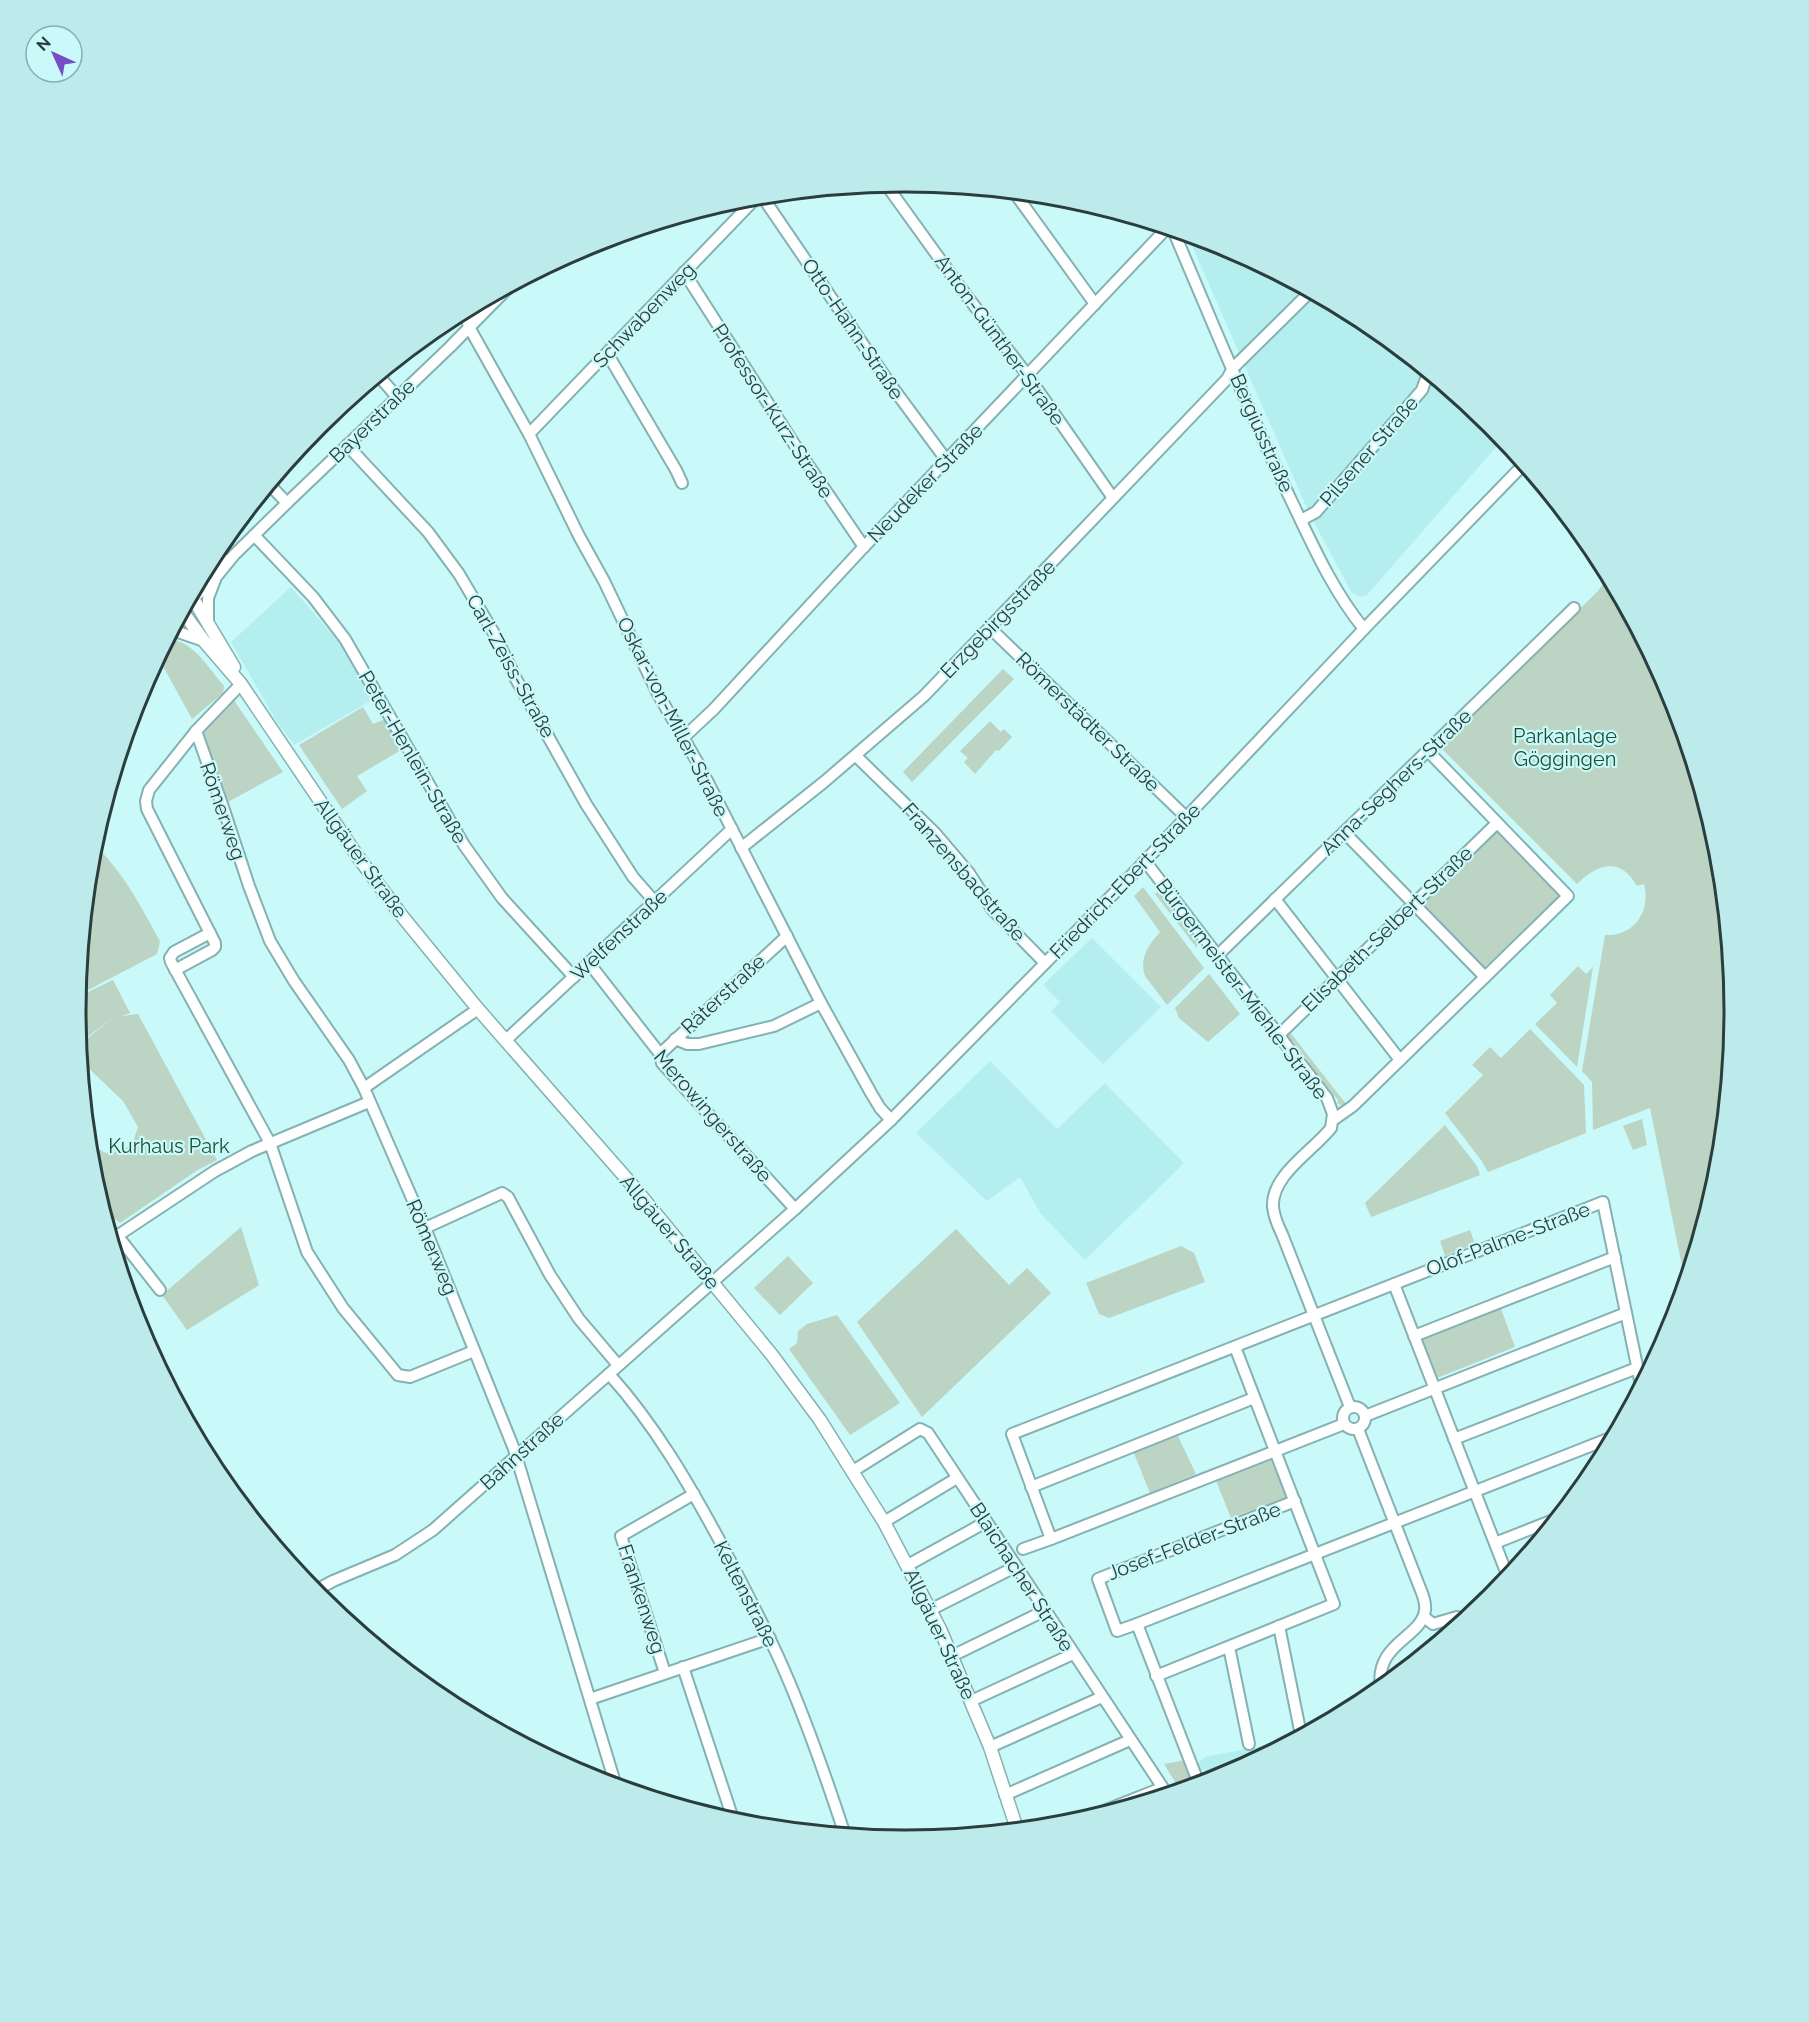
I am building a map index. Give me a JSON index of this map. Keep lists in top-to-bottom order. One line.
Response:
{"streets":{"main road":["Allgäuer Straße"],"street":["Schwabenweg","Otto-Hahn-Straße","Anton-Günther-Straße","Professor-Kurz-Straße","Bayerstraße","Bergiusstraße","Pilsener Straße","Neudeker Straße","Erzgebirgsstraße","Carl-Zeiss-Straße","Oskar-von-Miller-Straße","Römerstädter Straße","Peter-Henlein-Straße","Anna-Seghers-Straße","Römerweg","Franzensbadstraße","Friedrich-Ebert-Straße","Elisabeth-Selbert-Straße","Welfenstraße","Bürgermeister-Miehle-Straße","Räterstraße","Merowingerstraße","Olof-Palme-Straße","Bahnstraße","Josef-Felder-Straße","Blaichacher Straße","Keltenstraße","Frankenweg"]},"crossings":[["Schwabenweg","Professor-Kurz-Straße"],["Schwabenweg","Oskar-von-Miller-Straße"],["Otto-Hahn-Straße","Neudeker Straße"],["Anton-Günther-Straße","Neudeker Straße"],["Anton-Günther-Straße","Erzgebirgsstraße"],["Professor-Kurz-Straße","Neudeker Straße"],["Bayerstraße","Carl-Zeiss-Straße"],["Bayerstraße","Oskar-von-Miller-Straße"],["Bayerstraße","Peter-Henlein-Straße"],["Bayerstraße","Allgäuer Straße"],["Bergiusstraße","Pilsener Straße"],["Bergiusstraße","Erzgebirgsstraße"],["Bergiusstraße","Friedrich-Ebert-Straße"],["Neudeker Straße","Oskar-von-Miller-Straße"],["Erzgebirgsstraße","Oskar-von-Miller-Straße"],["Erzgebirgsstraße","Römerstädter Straße"],["Erzgebirgsstraße","Franzensbadstraße"],["Carl-Zeiss-Straße","Welfenstraße"],["Oskar-von-Miller-Straße","Friedrich-Ebert-Straße"],["Oskar-von-Miller-Straße","Welfenstraße"],["Oskar-von-Miller-Straße","Räterstraße"],["Römerstädter Straße","Friedrich-Ebert-Straße"],["Peter-Henlein-Straße","Welfenstraße"],["Anna-Seghers-Straße","Bürgermeister-Miehle-Straße"],["Römerweg","Bahnstraße"],["Allgäuer Straße","Friedrich-Ebert-Straße"],["Allgäuer Straße","Welfenstraße"],["Allgäuer Straße","Bahnstraße"],["Allgäuer Straße","Blaichacher Straße"],["Franzensbadstraße","Friedrich-Ebert-Straße"],["Friedrich-Ebert-Straße","Bürgermeister-Miehle-Straße"],["Friedrich-Ebert-Straße","Merowingerstraße"],["Friedrich-Ebert-Straße","Bahnstraße"],["Elisabeth-Selbert-Straße","Bürgermeister-Miehle-Straße"],["Welfenstraße","Merowingerstraße"],["Bürgermeister-Miehle-Straße","Olof-Palme-Straße"],["Räterstraße","Merowingerstraße"],["Olof-Palme-Straße","Josef-Felder-Straße"],["Bahnstraße","Keltenstraße"],["Keltenstraße","Frankenweg"]],"parks":["Parkanlage Göggingen","Kurhaus Park"],"north":"top left"}
